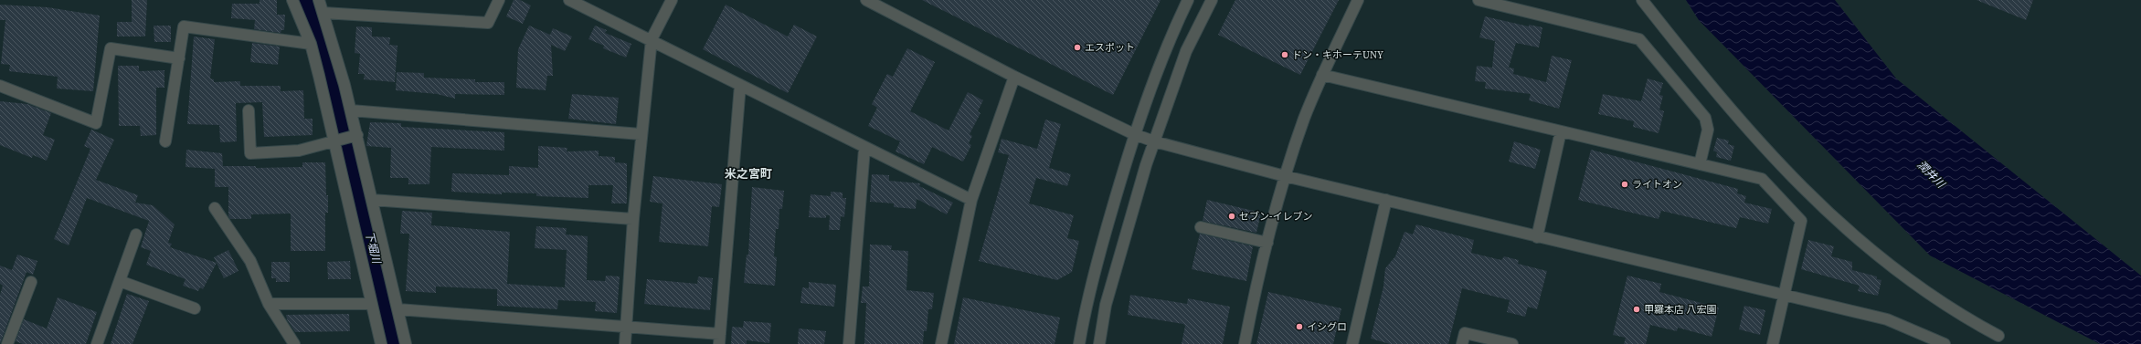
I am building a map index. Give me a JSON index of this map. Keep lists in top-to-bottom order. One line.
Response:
{"districts":["米之宮町"],"water":["潤井川","下堀川"],"places":["エスポット","ドン・キホーテUNY","ライトオン","セブン-イレブン","甲羅本店 八宏園","イシグロ"]}
